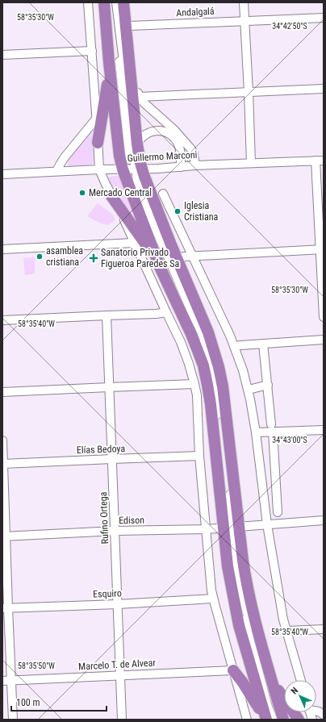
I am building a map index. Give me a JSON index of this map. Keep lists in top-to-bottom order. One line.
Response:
{"streets":{"street":["Andalgalá","Guillermo Marconi","Elías Bedoya","Rufino Ortega","Edison","Esquiro","Marcelo T. de Alvear"]},"crossings":[["Elías Bedoya","Rufino Ortega"],["Rufino Ortega","Edison"],["Rufino Ortega","Esquiro"],["Rufino Ortega","Marcelo T. de Alvear"]],"places":{"other":["Mercado Central","Iglesia Cristiana","asamblea cristiana"],"health":["Sanatorio Privado Figueroa Paredes Sa"]},"scale_bar":"100 m","north":"top left","coordinates":["58°35'30\"W","34°42'50\"S","58°35'40\"W","34°43'00\"S","58°35'50\"W"]}
